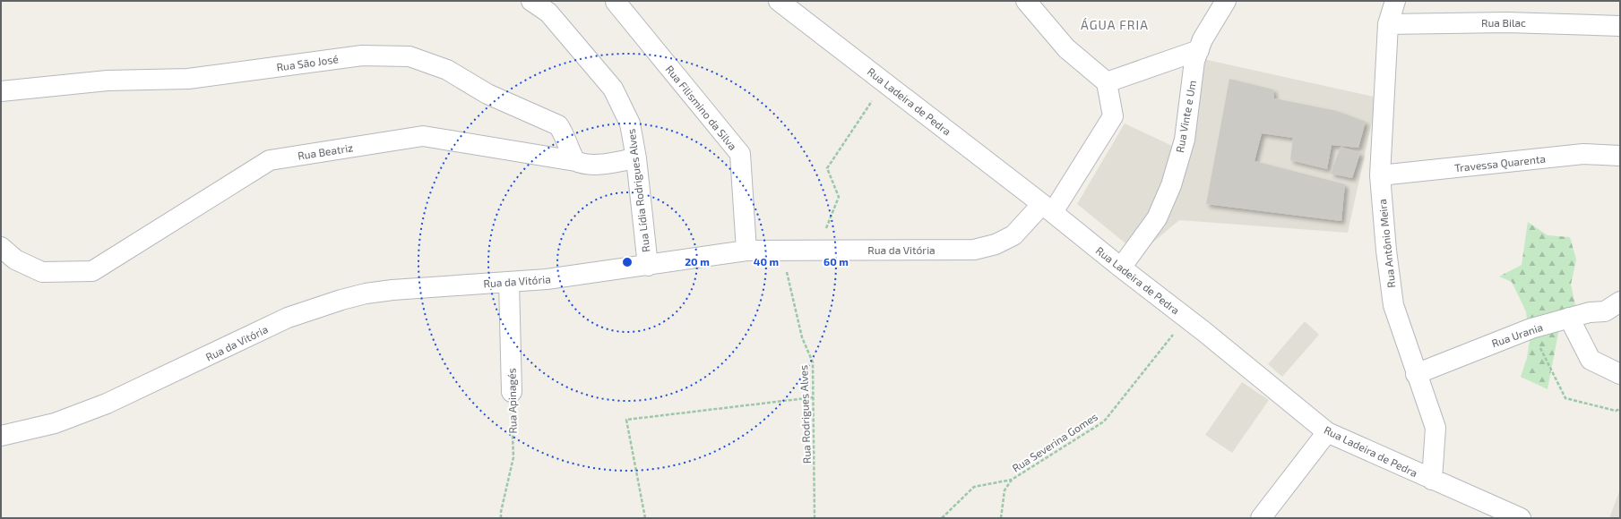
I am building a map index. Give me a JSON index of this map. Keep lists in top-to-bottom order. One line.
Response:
{"streets":{"street":["Rua Bilac","Rua São José","Rua Ladeira de Pedra","Rua Filismino da Silva","Rua Vinte e Um","Rua Beatriz","Travessa Quarenta","Rua Lídia Rodrigues Alves","Rua Antônio Meira","Rua da Vitória","Rua Urania","Rua Apinagés"],"path":["Rua Rodrigues Alves","Rua Severina Gomes"]},"crossings":[["Rua Bilac","Rua Antônio Meira"],["Rua São José","Rua Beatriz"],["Rua Ladeira de Pedra","Rua Vinte e Um"],["Rua Ladeira de Pedra","Rua Antônio Meira"],["Rua Ladeira de Pedra","Rua da Vitória"],["Rua Ladeira de Pedra","Rua Severina Gomes"],["Rua Filismino da Silva","Rua da Vitória"],["Rua Beatriz","Rua Lídia Rodrigues Alves"],["Travessa Quarenta","Rua Antônio Meira"],["Rua Lídia Rodrigues Alves","Rua da Vitória"],["Rua Antônio Meira","Rua Urania"],["Rua da Vitória","Rua Apinagés"],["Rua da Vitória","Rua Rodrigues Alves"]],"districts":["ÁGUA FRIA"],"rings":["20 m","40 m","60 m"]}
